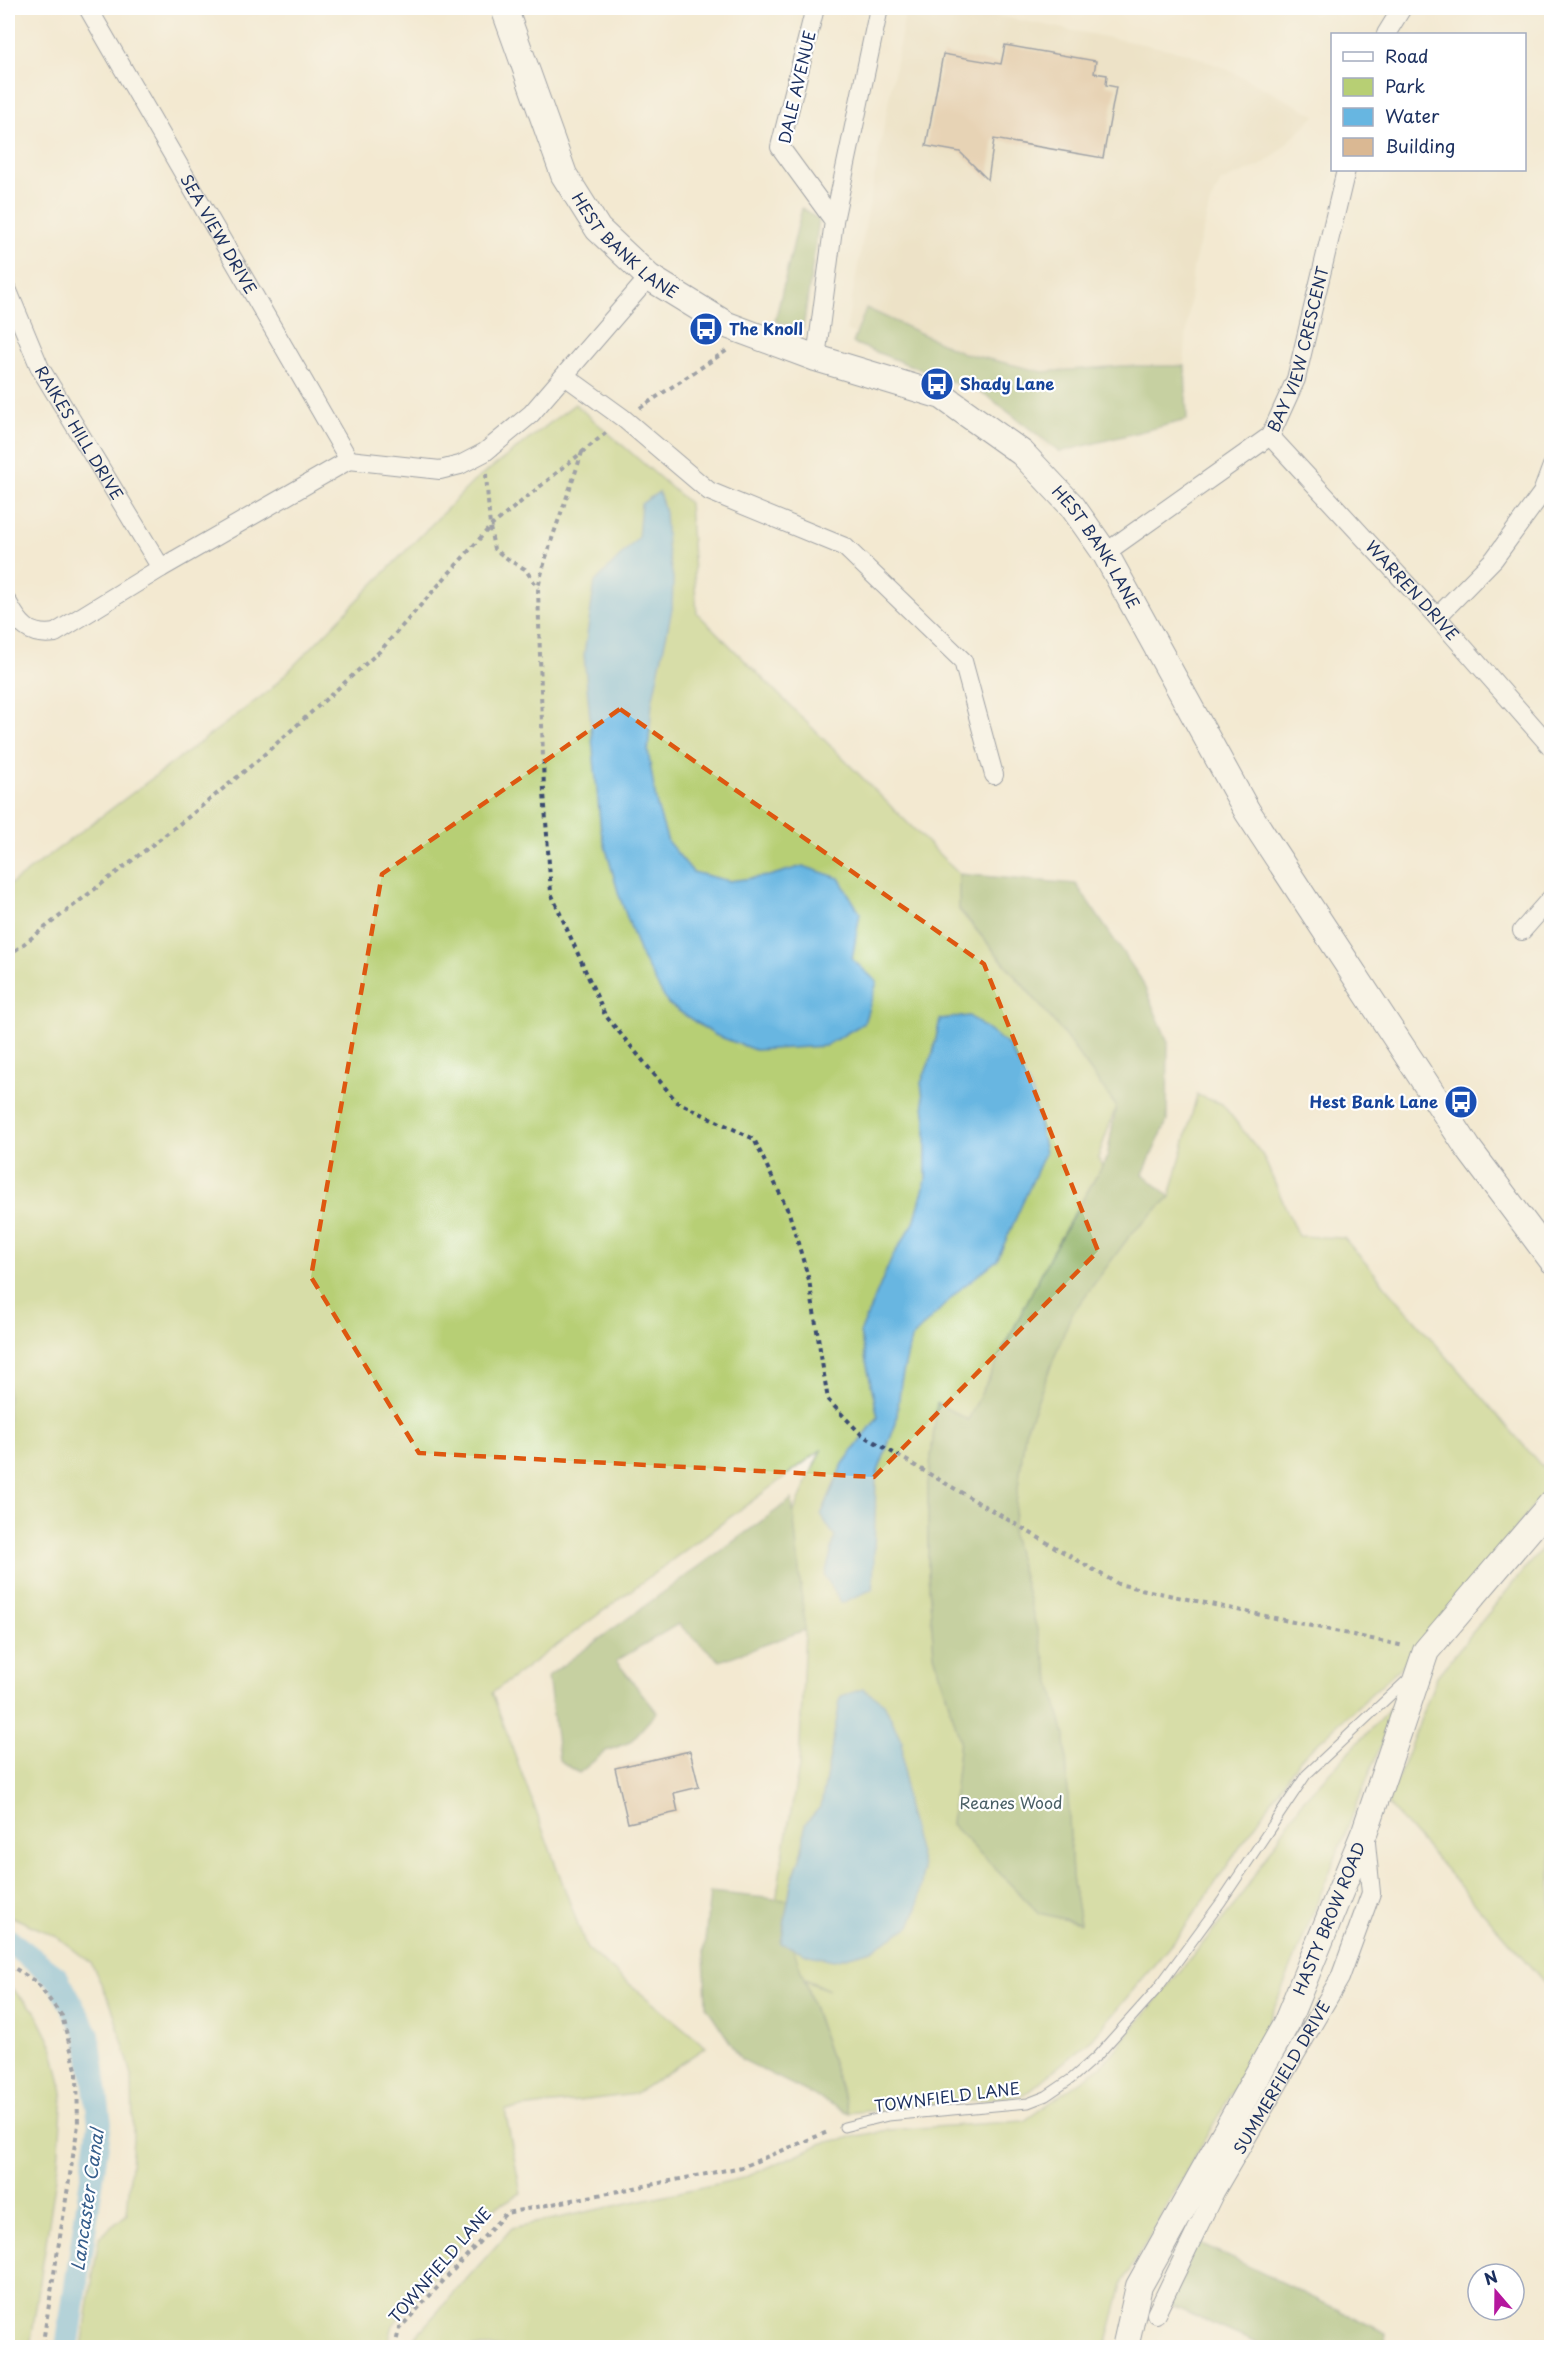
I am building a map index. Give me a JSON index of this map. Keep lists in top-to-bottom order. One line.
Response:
{"streets":{"street":["DALE AVENUE","SEA VIEW DRIVE","HEST BANK LANE","BAY VIEW CRESCENT","RAIKES HILL DRIVE","WARREN DRIVE","HASTY BROW ROAD","SUMMERFIELD DRIVE"],"lane":["TOWNFIELD LANE"]},"crossings":[["HEST BANK LANE","BAY VIEW CRESCENT"],["BAY VIEW CRESCENT","WARREN DRIVE"],["HASTY BROW ROAD","SUMMERFIELD DRIVE"],["HASTY BROW ROAD","TOWNFIELD LANE"]],"water":["Lancaster Canal"],"parks":["Reanes Wood"],"places":{"bus stop":["The Knoll","Shady Lane","Hest Bank Lane"]},"legend":["Road","Park","Water","Building"],"north":"top"}
